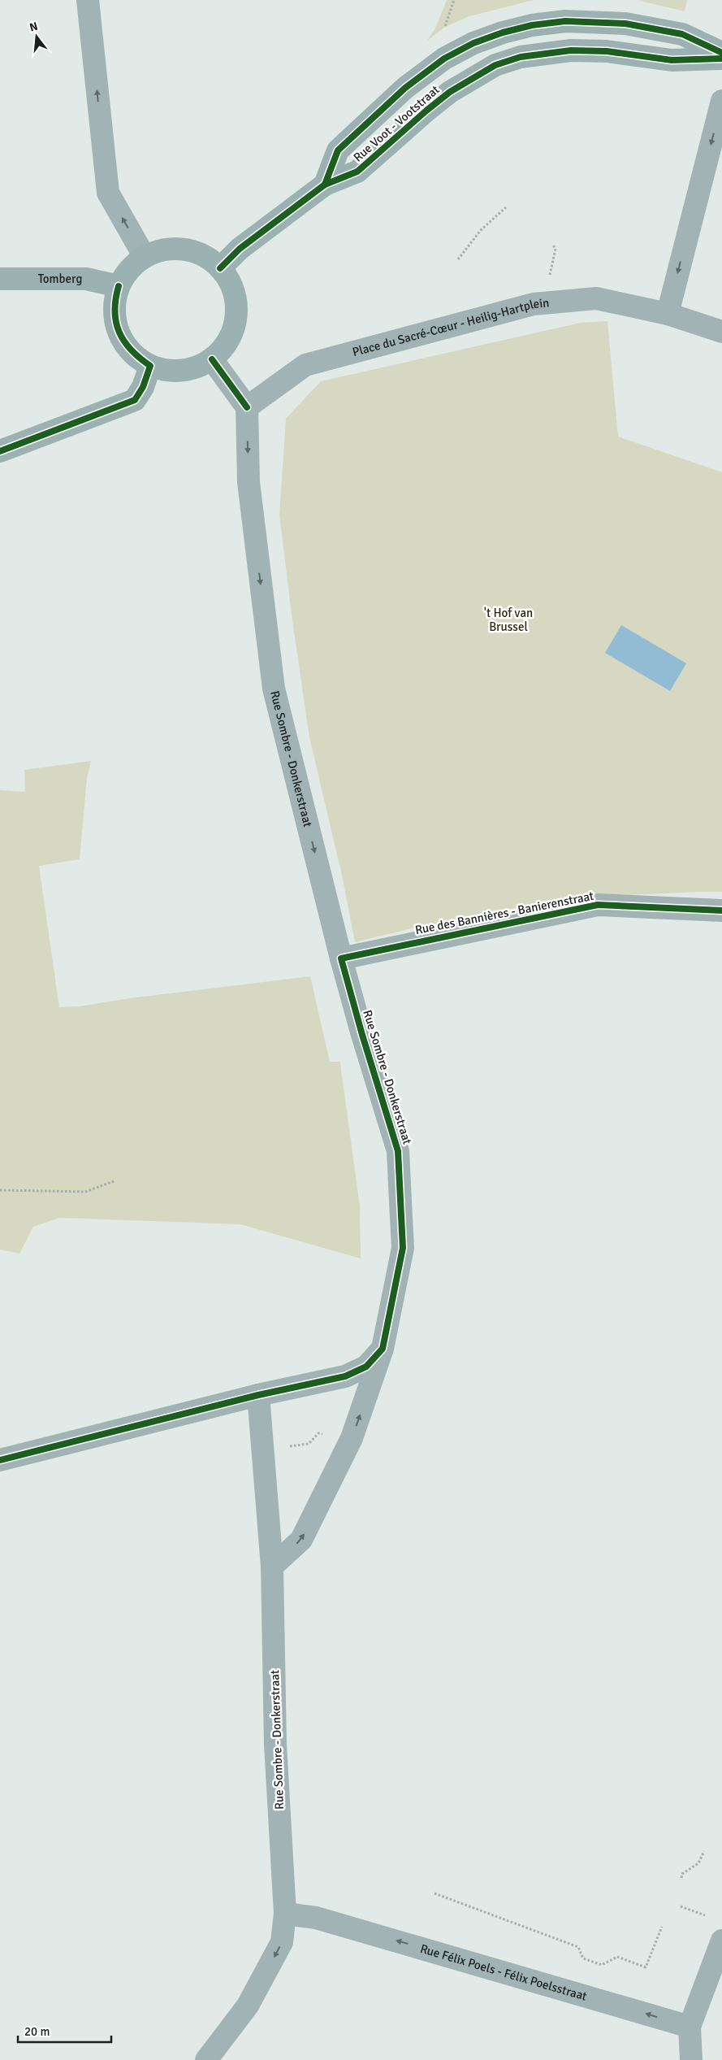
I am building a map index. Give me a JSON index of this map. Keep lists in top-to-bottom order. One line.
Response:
{"streets":{"street":["Rue Voot - Vootstraat","Tomberg","Place du Sacré-Cœur - Heilig-Hartplein","Rue Sombre - Donkerstraat","Rue des Bannières - Banierenstraat","Rue Félix Poels - Félix Poelsstraat"]},"crossings":[["Place du Sacré-Cœur - Heilig-Hartplein","Rue Sombre - Donkerstraat"],["Rue Sombre - Donkerstraat","Rue des Bannières - Banierenstraat"],["Rue Sombre - Donkerstraat","Rue Félix Poels - Félix Poelsstraat"]],"one_way":["Rue Félix Poels - Félix Poelsstraat"],"parks":["'t Hof van Brussel"],"scale_bar":"20 m","north":"top"}
